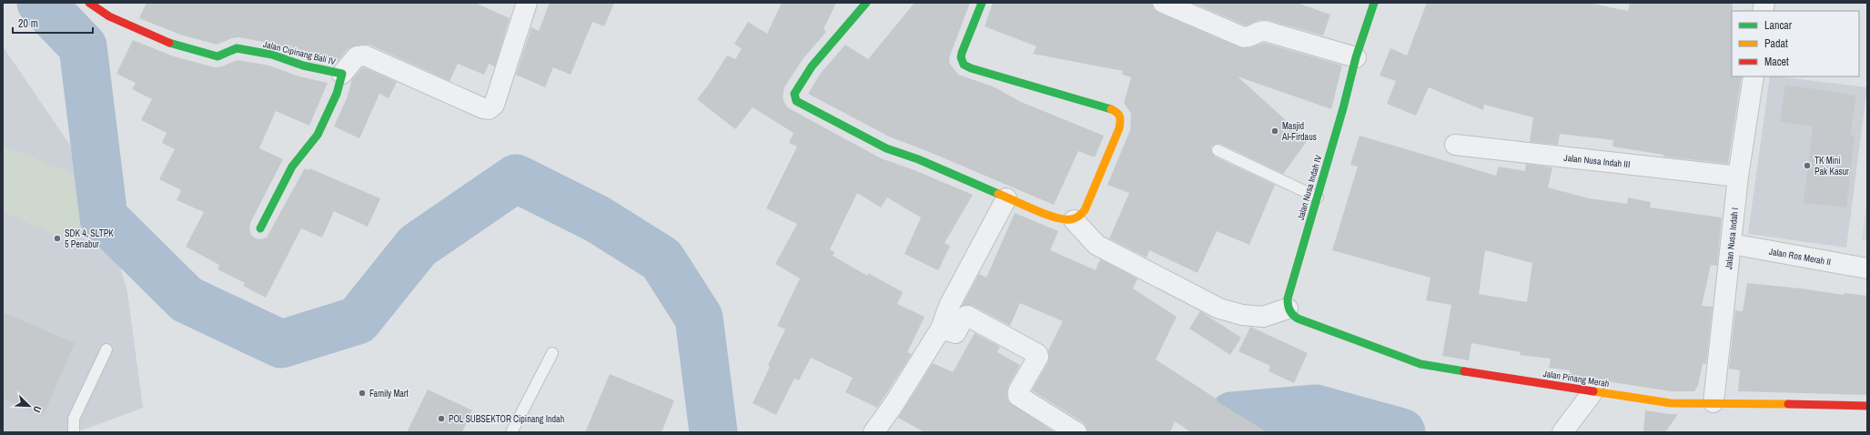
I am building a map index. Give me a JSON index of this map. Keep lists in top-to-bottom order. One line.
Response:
{"streets":{"street":["Jalan Cipinang Bali IV","Jalan Nusa Indah III","Jalan Nusa Indah IV","Jalan Nusa Indah I","Jalan Ros Merah II","Jalan Pinang Merah"]},"crossings":[["Jalan Nusa Indah III","Jalan Nusa Indah I"],["Jalan Nusa Indah IV","Jalan Pinang Merah"],["Jalan Nusa Indah I","Jalan Ros Merah II"],["Jalan Nusa Indah I","Jalan Pinang Merah"]],"places":["Masjid Al-Firdaus","TK Mini Pak Kasur","SDK 4, SLTPK 5 Penabur","Family Mart","POL SUBSEKTOR Cipinang Indah"],"legend":["Lancar","Padat","Macet"],"scale_bar":"20 m","north":"bottom right"}
